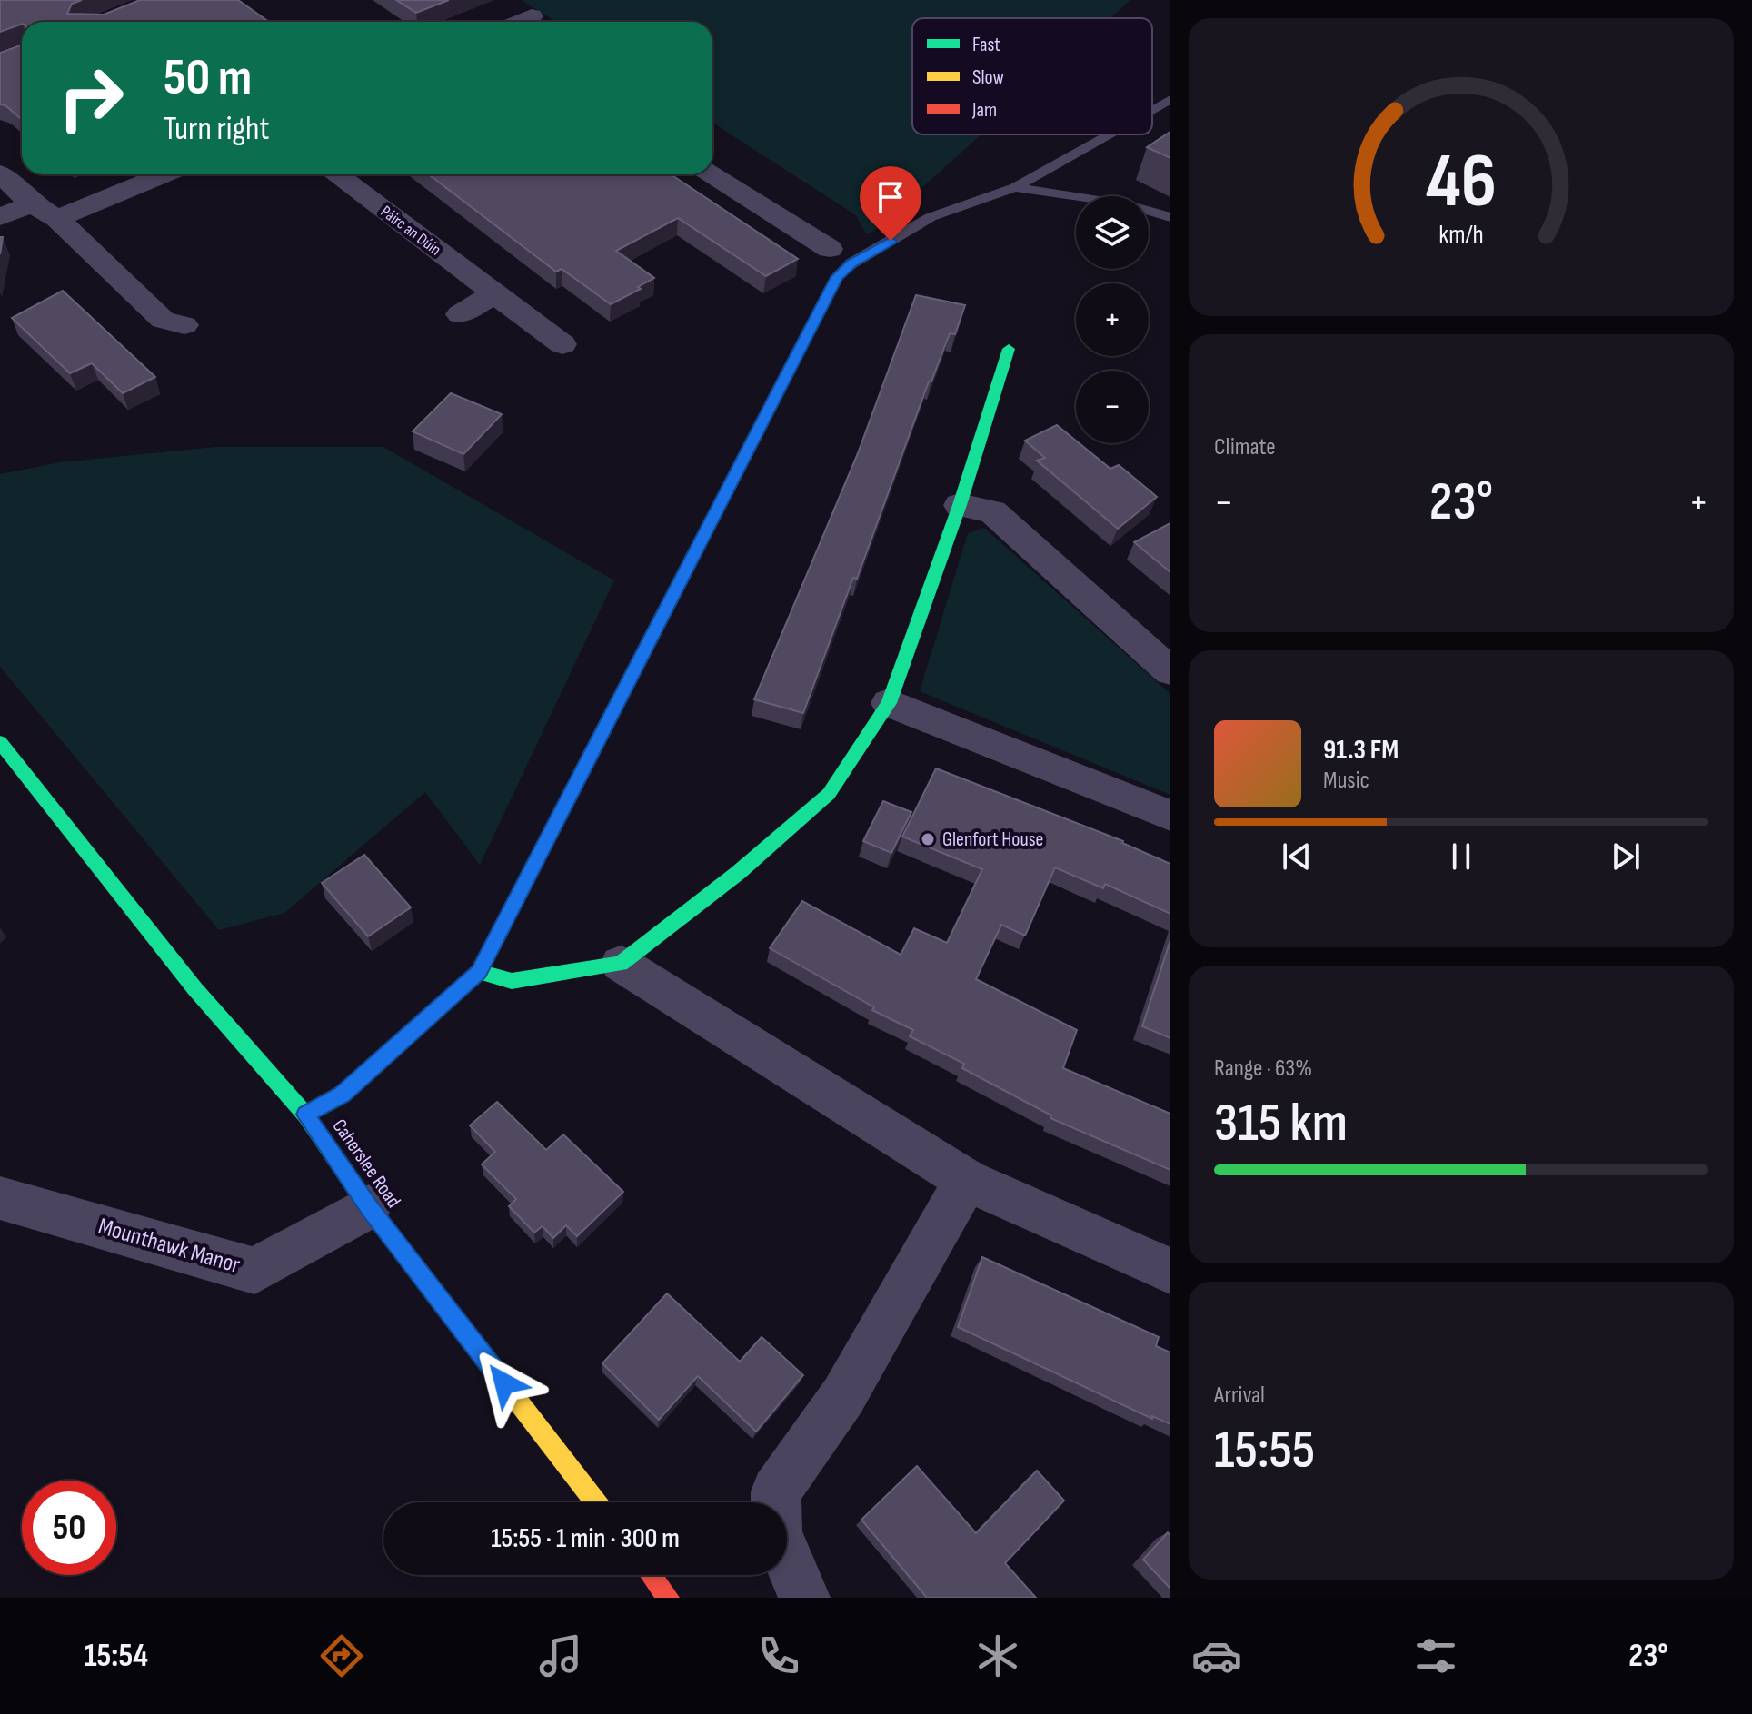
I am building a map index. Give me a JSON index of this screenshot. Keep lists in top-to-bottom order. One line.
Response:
{"streets":{"street":["Páirc an Dúin","Caherslee Road","Mounthawk Manor"]},"crossings":[["Caherslee Road","Mounthawk Manor"]],"places":["Glenfort House"],"legend":["Fast","Slow","Jam"],"page":{"turn":["50 m","Turn right"],"map_buttons":["+","−"],"tile":["Climate",["Range · 63%","315 km"],["Arrival","15:55"]],"heat":["−","23°","+"],"song":["91.3 FM","Music"],"limit":"50","trip":"15:55 · 1 min · 300 m","tabs":["15:54","23°"],"gauge":["46","km/h"]}}
